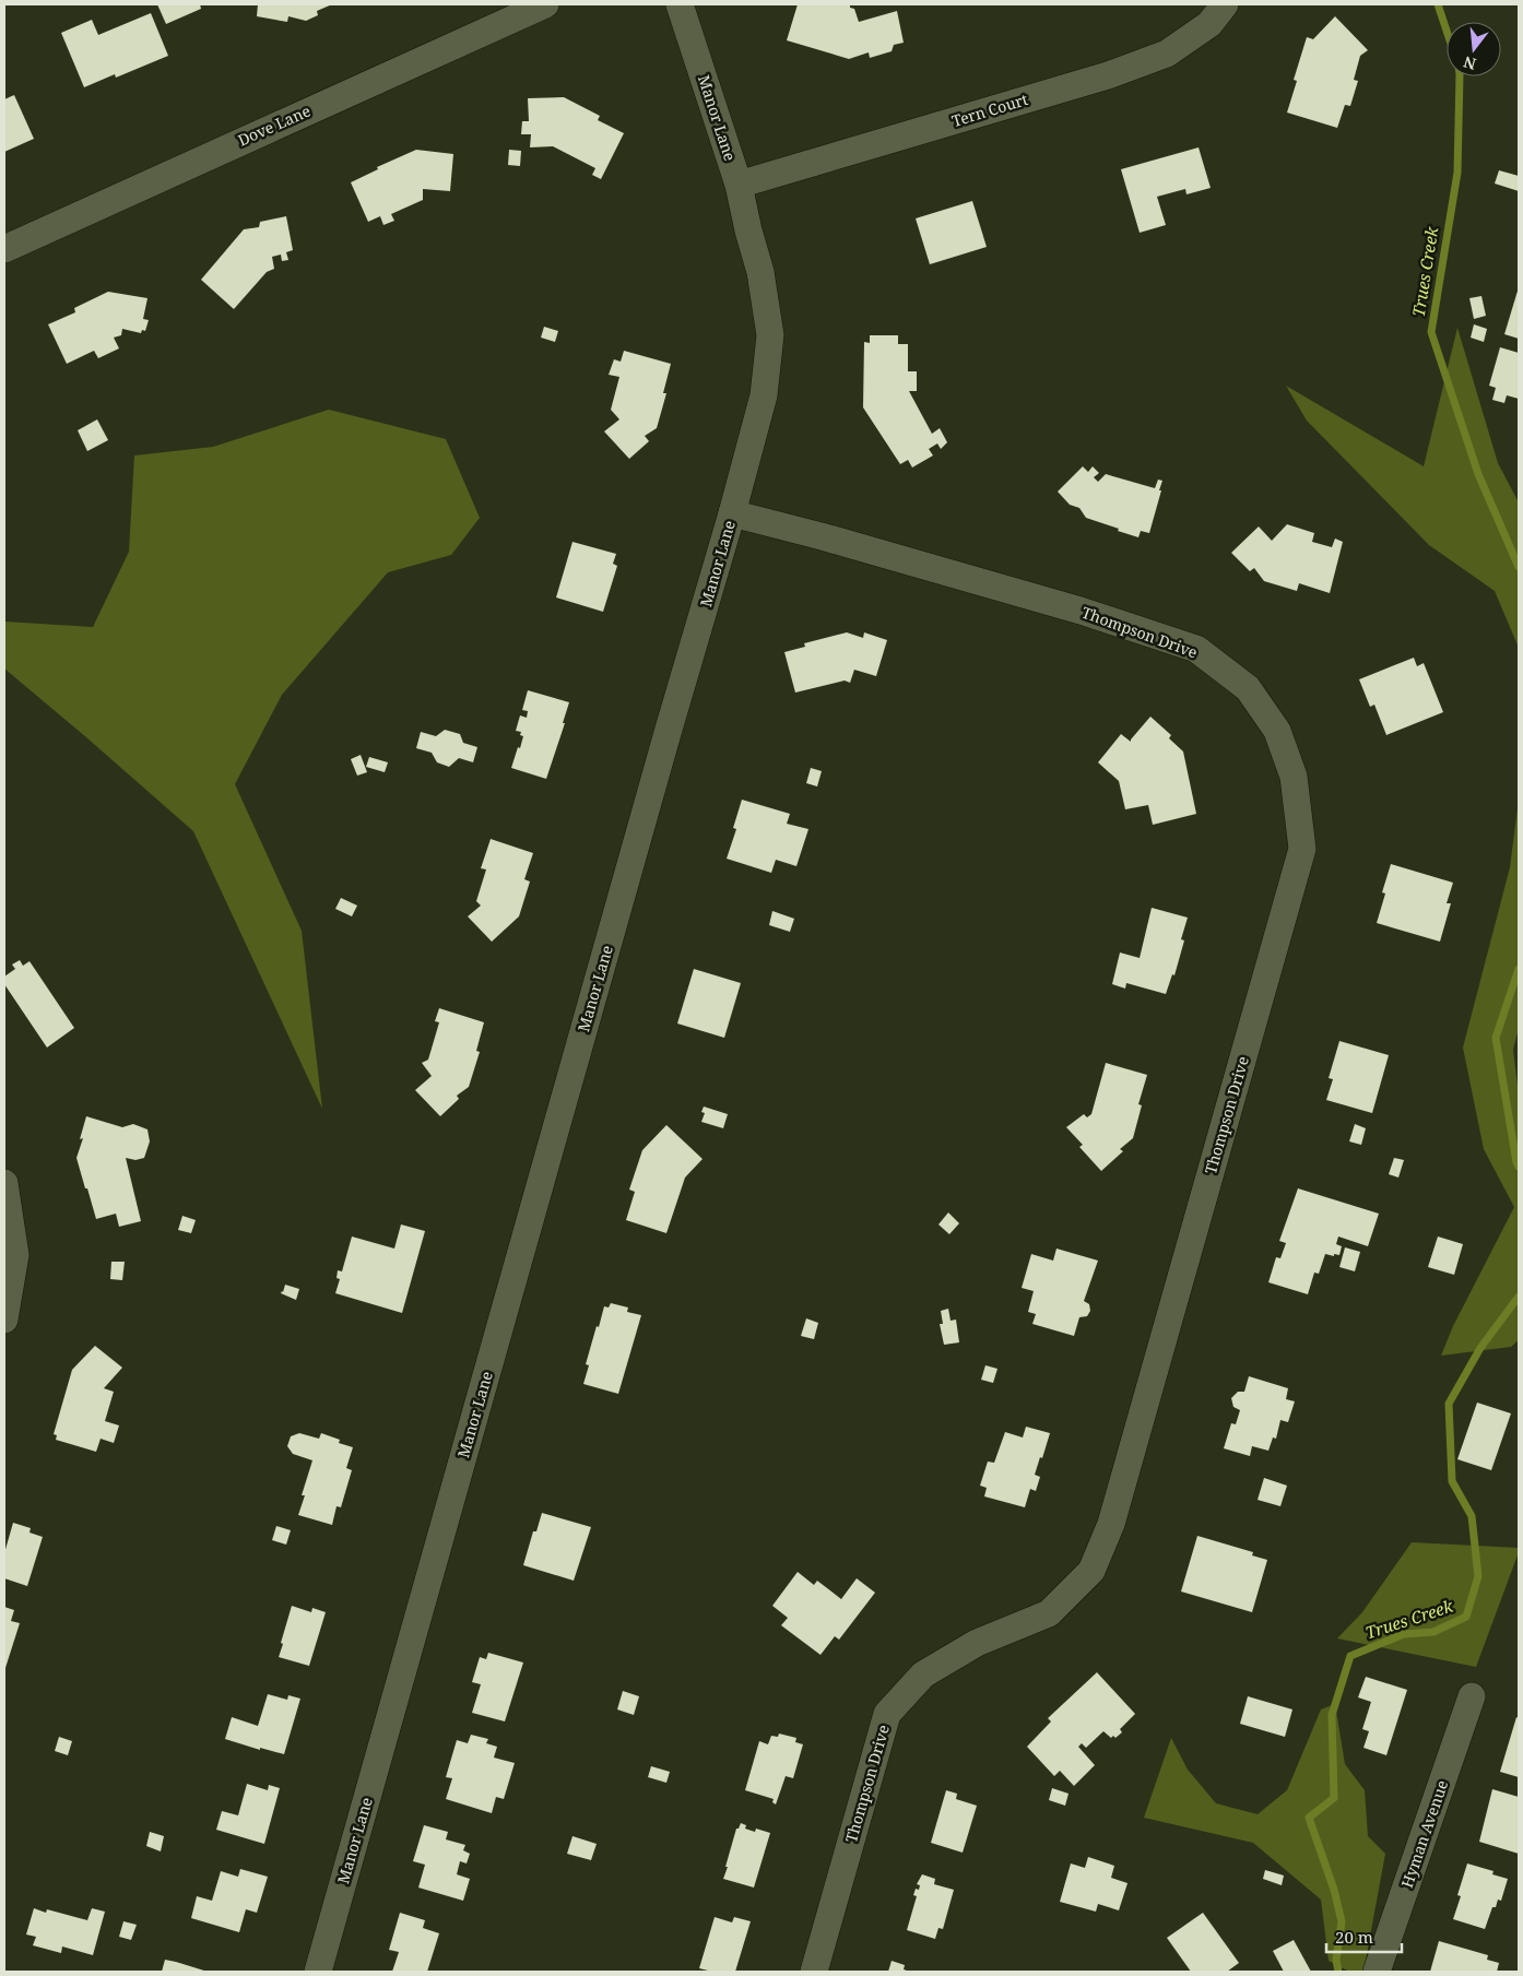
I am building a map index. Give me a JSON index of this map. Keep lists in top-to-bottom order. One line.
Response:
{"streets":{"street":["Tern Court","Manor Lane","Dove Lane","Thompson Drive","Hyman Avenue"]},"crossings":[["Tern Court","Manor Lane"],["Manor Lane","Thompson Drive"]],"water":["Trues Creek"],"scale_bar":"20 m","north":"bottom"}
